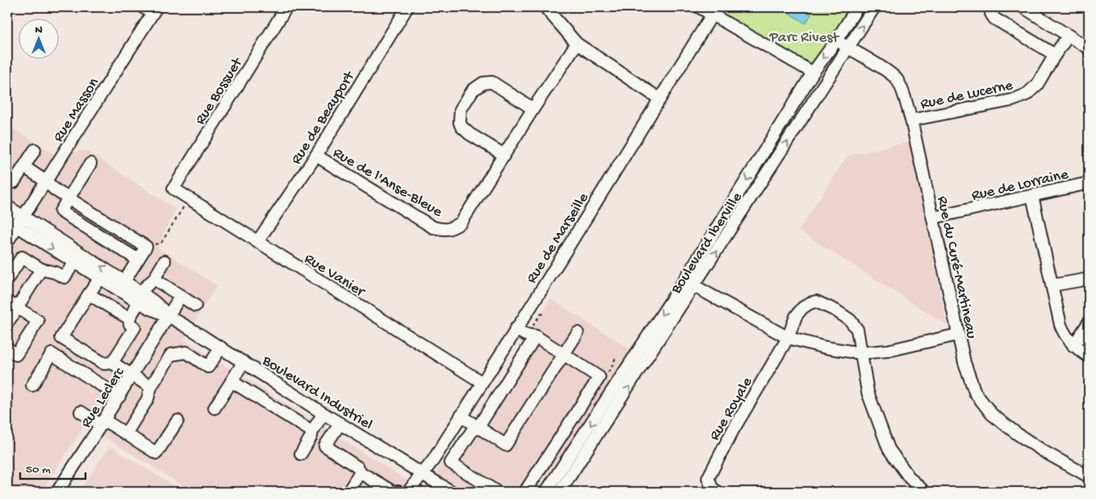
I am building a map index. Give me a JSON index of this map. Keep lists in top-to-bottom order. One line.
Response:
{"streets":{"street":["Rue Bossuet","Rue de Lucerne","Rue Masson","Rue de Beauport","Rue de l'Anse-Bleue","Rue de Lorraine","Rue de Marseille","Boulevard Iberville","Rue du Curé-Martineau","Rue Vanier","Boulevard Industriel","Rue Leclerc","Rue Royale"]},"crossings":[["Rue Bossuet","Rue Vanier"],["Rue de Lucerne","Rue du Curé-Martineau"],["Rue Masson","Boulevard Industriel"],["Rue de Beauport","Rue de l'Anse-Bleue"],["Rue de Beauport","Rue Vanier"],["Rue de Lorraine","Rue du Curé-Martineau"],["Rue de Marseille","Rue Vanier"],["Rue de Marseille","Boulevard Industriel"],["Boulevard Iberville","Rue du Curé-Martineau"],["Boulevard Industriel","Rue Leclerc"]],"parks":["Parc Rivest"],"scale_bar":"50 m","north":"top"}
